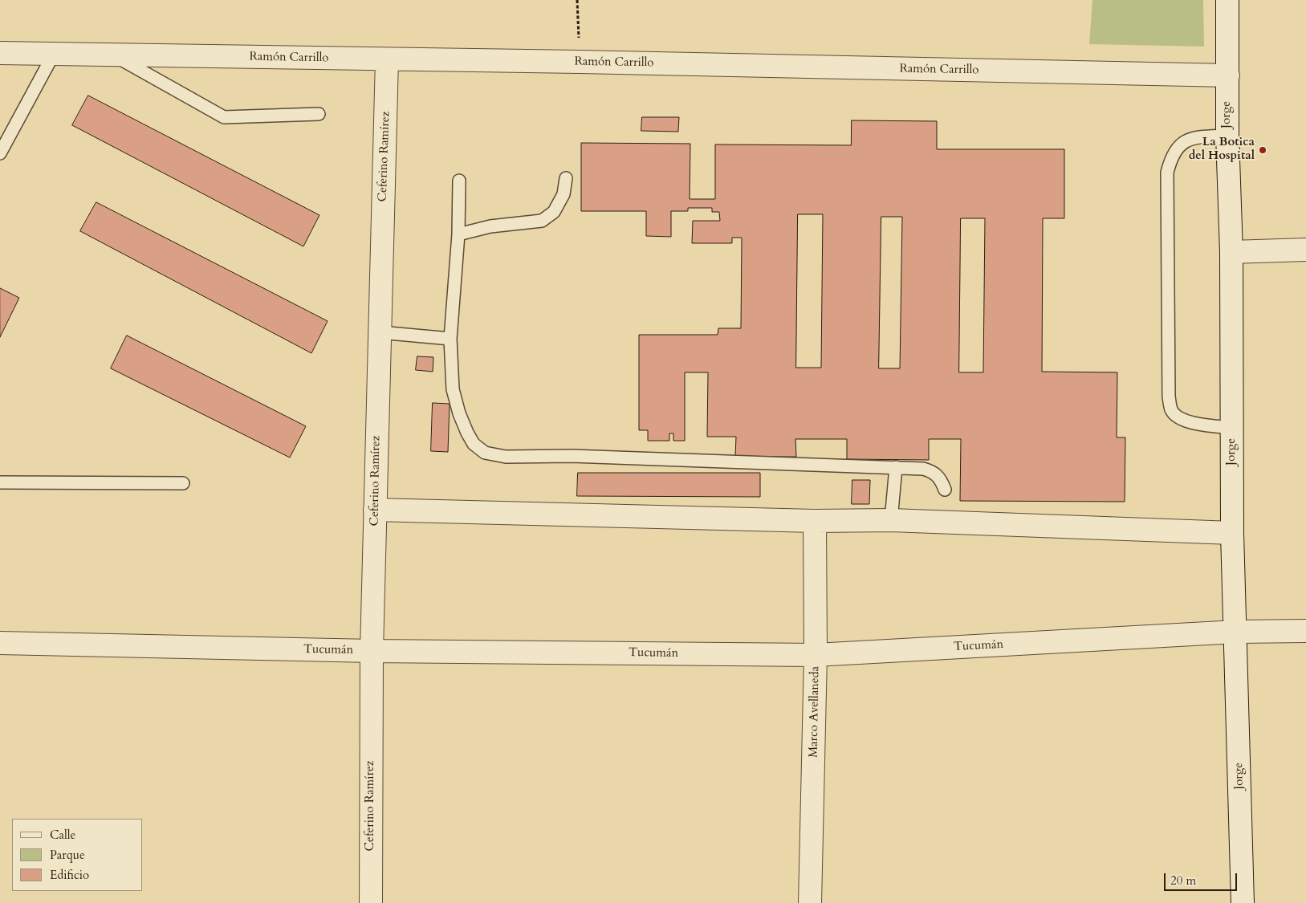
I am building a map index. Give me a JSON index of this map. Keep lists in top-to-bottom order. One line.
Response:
{"streets":{"street":["Ramón Carrillo","Jorge","Ceferino Ramírez","Tucumán","Marco Avellaneda"]},"crossings":[["Ramón Carrillo","Jorge"],["Ramón Carrillo","Ceferino Ramírez"],["Jorge","Tucumán"],["Ceferino Ramírez","Tucumán"],["Tucumán","Marco Avellaneda"]],"places":["La Botica del Hospital"],"legend":["Calle","Parque","Edificio"],"scale_bar":"20 m"}
